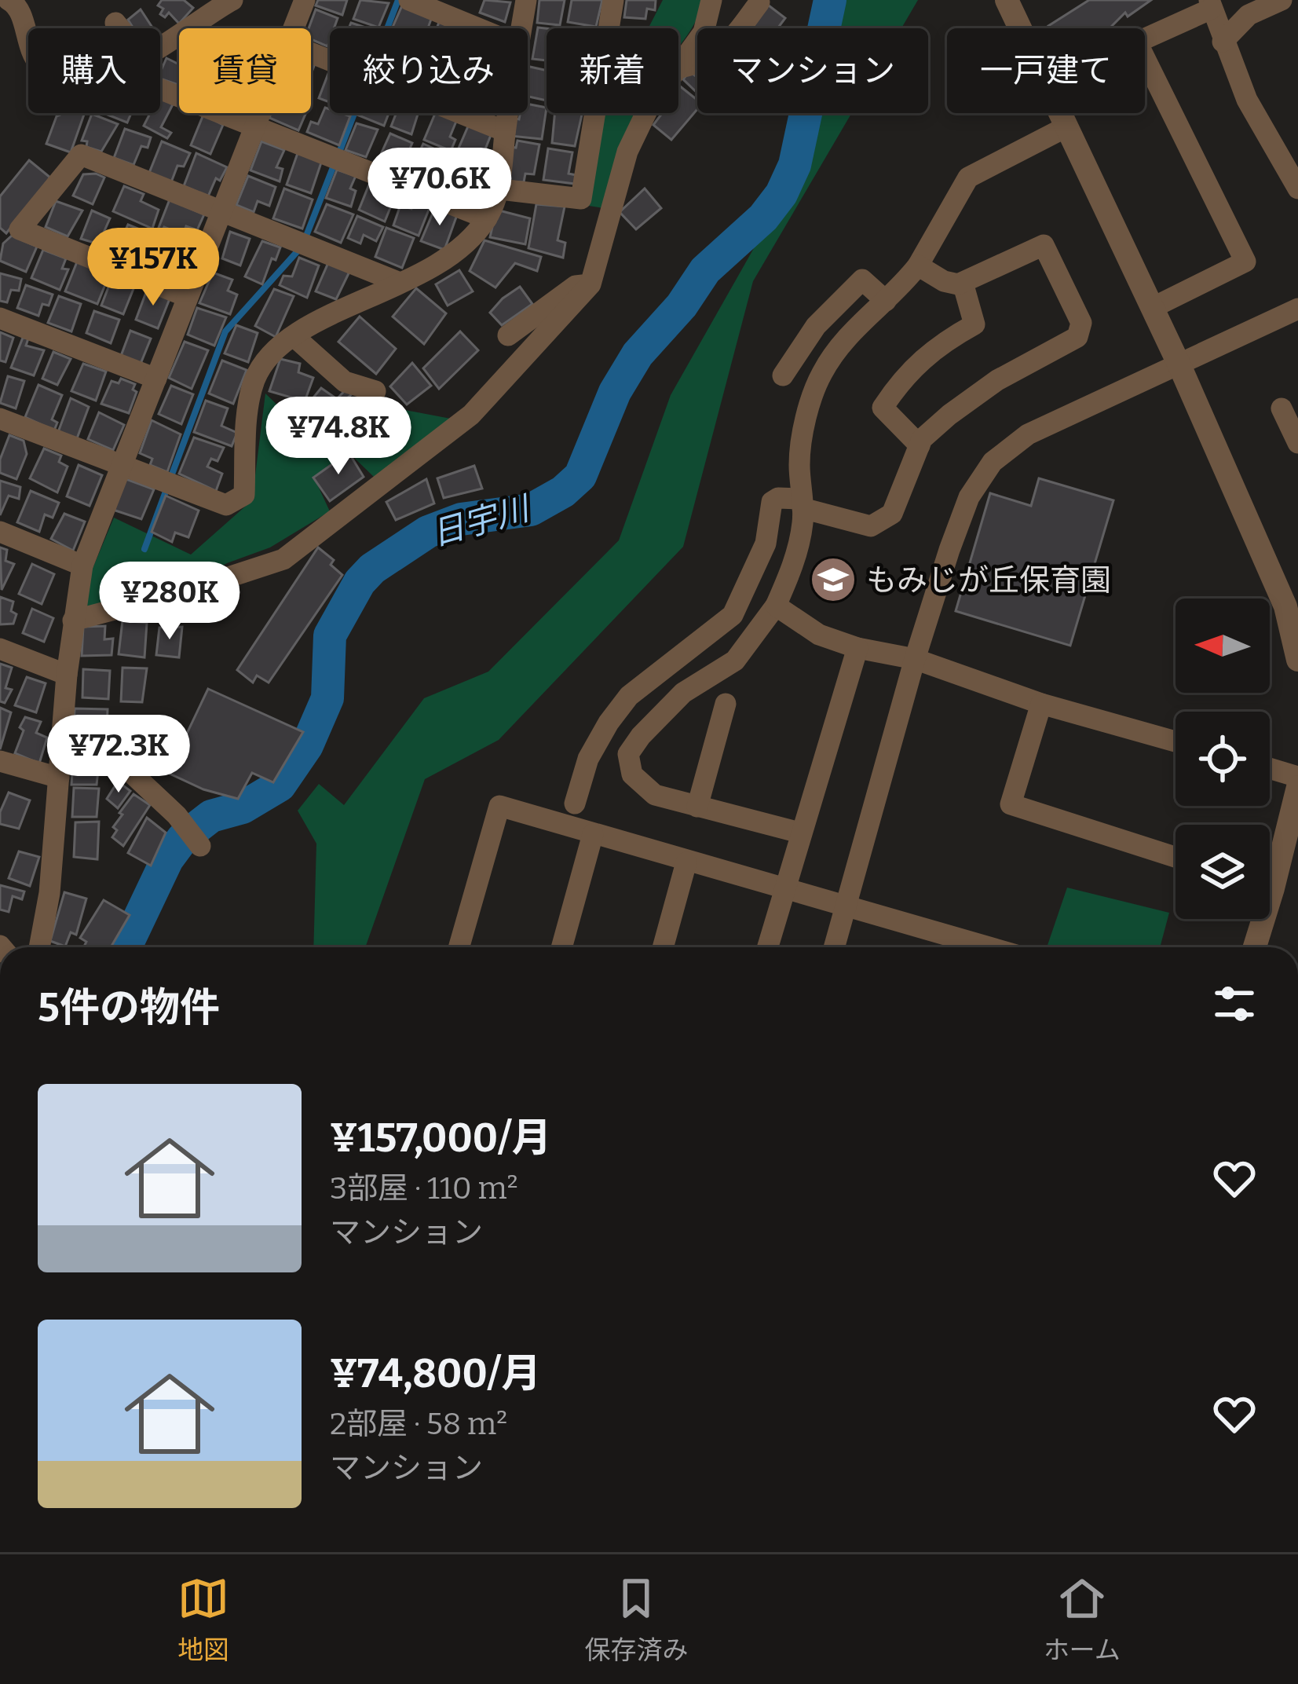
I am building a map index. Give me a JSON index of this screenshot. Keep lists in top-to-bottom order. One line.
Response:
{"water":["日宇川"],"places":{"school or university":["もみじが丘保育園"]},"north":"left","page":{"chip":["購入","賃貸","絞り込み","新着","マンション","一戸建て"],"price":["¥70.6K","¥157K","¥74.8K","¥280K","¥72.3K"],"heading":"5件の物件","list":[{"name":"¥157,000/月","note":"3部屋 · 110 m² · マンション"},{"name":"¥74,800/月","note":"2部屋 · 58 m² · マンション"}],"tabs":["地図","保存済み","ホーム"]}}
